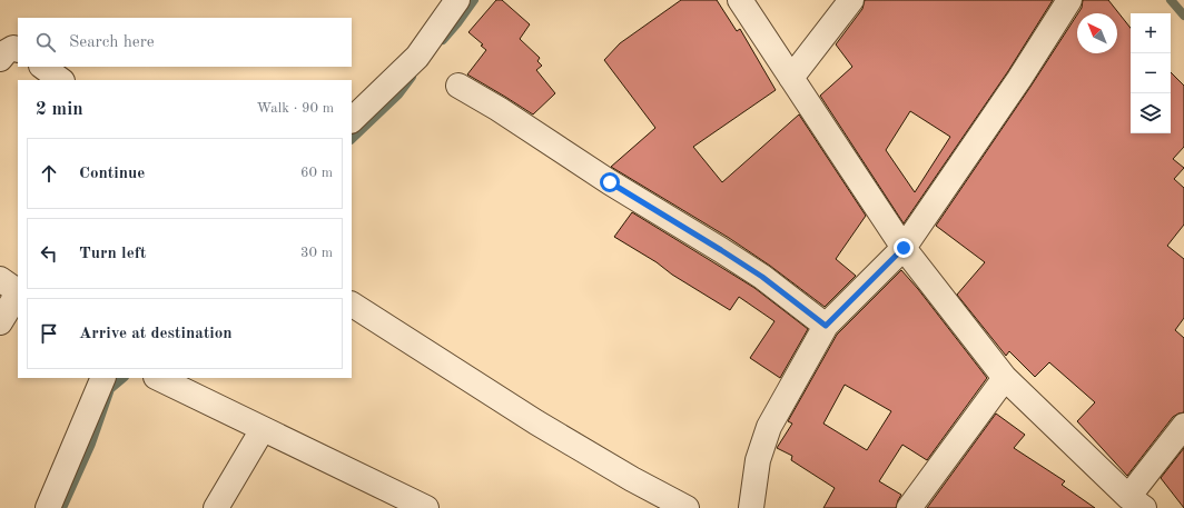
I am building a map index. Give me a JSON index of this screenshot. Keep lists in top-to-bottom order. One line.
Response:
{"north":"top left","page":{"map_buttons":["+","−"],"search":"Search here","heading":["2 min","Walk · 90 m"],"list":[["Continue","60 m"],["Turn left","30 m"],"Arrive at destination"]}}
